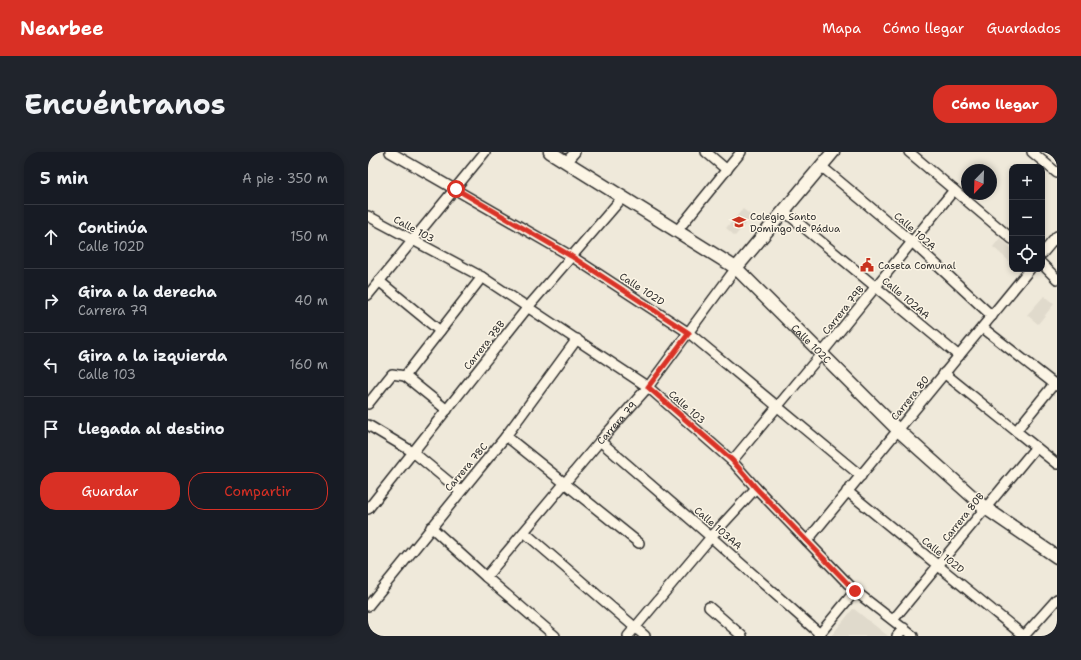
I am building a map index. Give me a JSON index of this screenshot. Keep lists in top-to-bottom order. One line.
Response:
{"streets":{"street":["Calle 103","Calle 102A","Calle 102D","Calle 102AA","Carrera 79B","Calle 102C","Carrera 78B","Carrera 80","Carrera 79","Carrera 78C","Carrera 80B","Calle 103AA"]},"crossings":[["Calle 103","Carrera 79B"],["Calle 103","Carrera 78B"],["Calle 103","Carrera 80"],["Calle 103","Carrera 79"],["Calle 103","Carrera 78C"],["Calle 103","Carrera 80B"],["Calle 102A","Carrera 79B"],["Calle 102A","Carrera 80"],["Calle 102A","Carrera 79"],["Calle 102D","Carrera 79B"],["Calle 102D","Carrera 78B"],["Calle 102D","Carrera 80"],["Calle 102D","Carrera 79"],["Calle 102D","Carrera 80B"],["Calle 102AA","Carrera 79B"],["Calle 102AA","Carrera 80"],["Calle 102AA","Carrera 79"],["Carrera 79B","Calle 102C"],["Calle 102C","Carrera 78B"],["Calle 102C","Carrera 80"],["Calle 102C","Carrera 79"],["Calle 102C","Carrera 80B"],["Carrera 79","Calle 103AA"]],"places":{"school or university":["Colegio Santo Domingo de Pádua"],"public building":["Caseta Comunal"]},"north":"bottom left","page":{"header":"Nearbee","nav":["Mapa","Cómo llegar","Guardados"],"title":"Encuéntranos","buttons":["Cómo llegar",["Guardar","Compartir"]],"heading":["5 min","A pie · 350 m"],"map_buttons":["+","−"],"list":[["Continúa","Calle 102D","150 m"],["Gira a la derecha","Carrera 79","40 m"],["Gira a la izquierda","Calle 103","160 m"],"Llegada al destino"]}}
